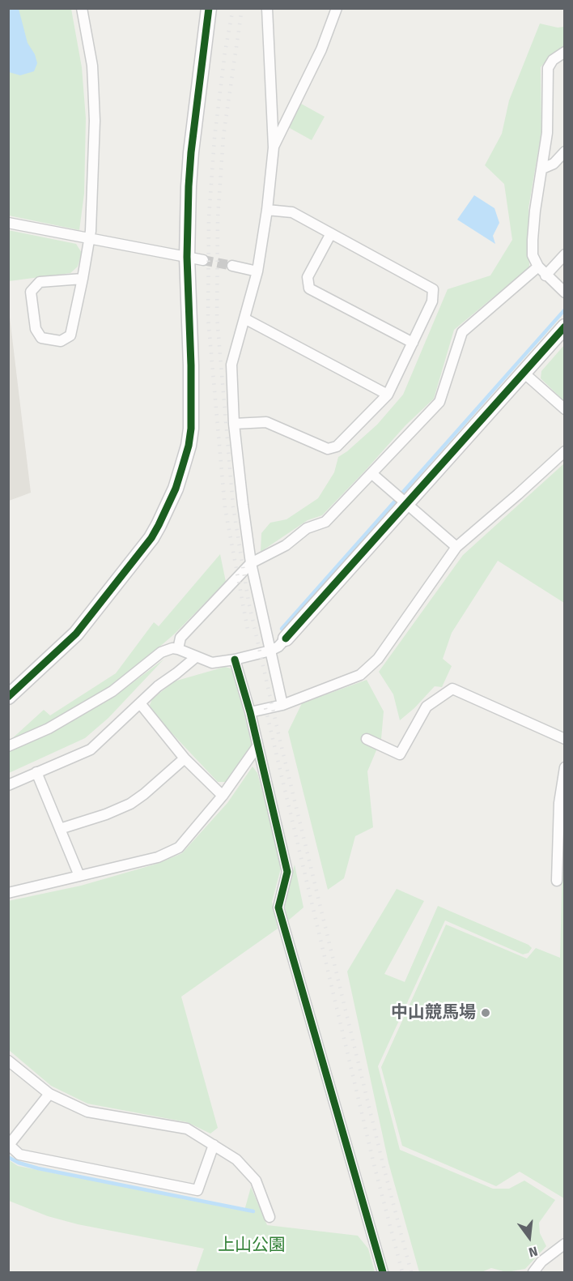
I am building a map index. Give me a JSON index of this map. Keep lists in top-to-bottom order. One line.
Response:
{"parks":["上山公園"],"places":["中山競馬場"],"north":"bottom"}
